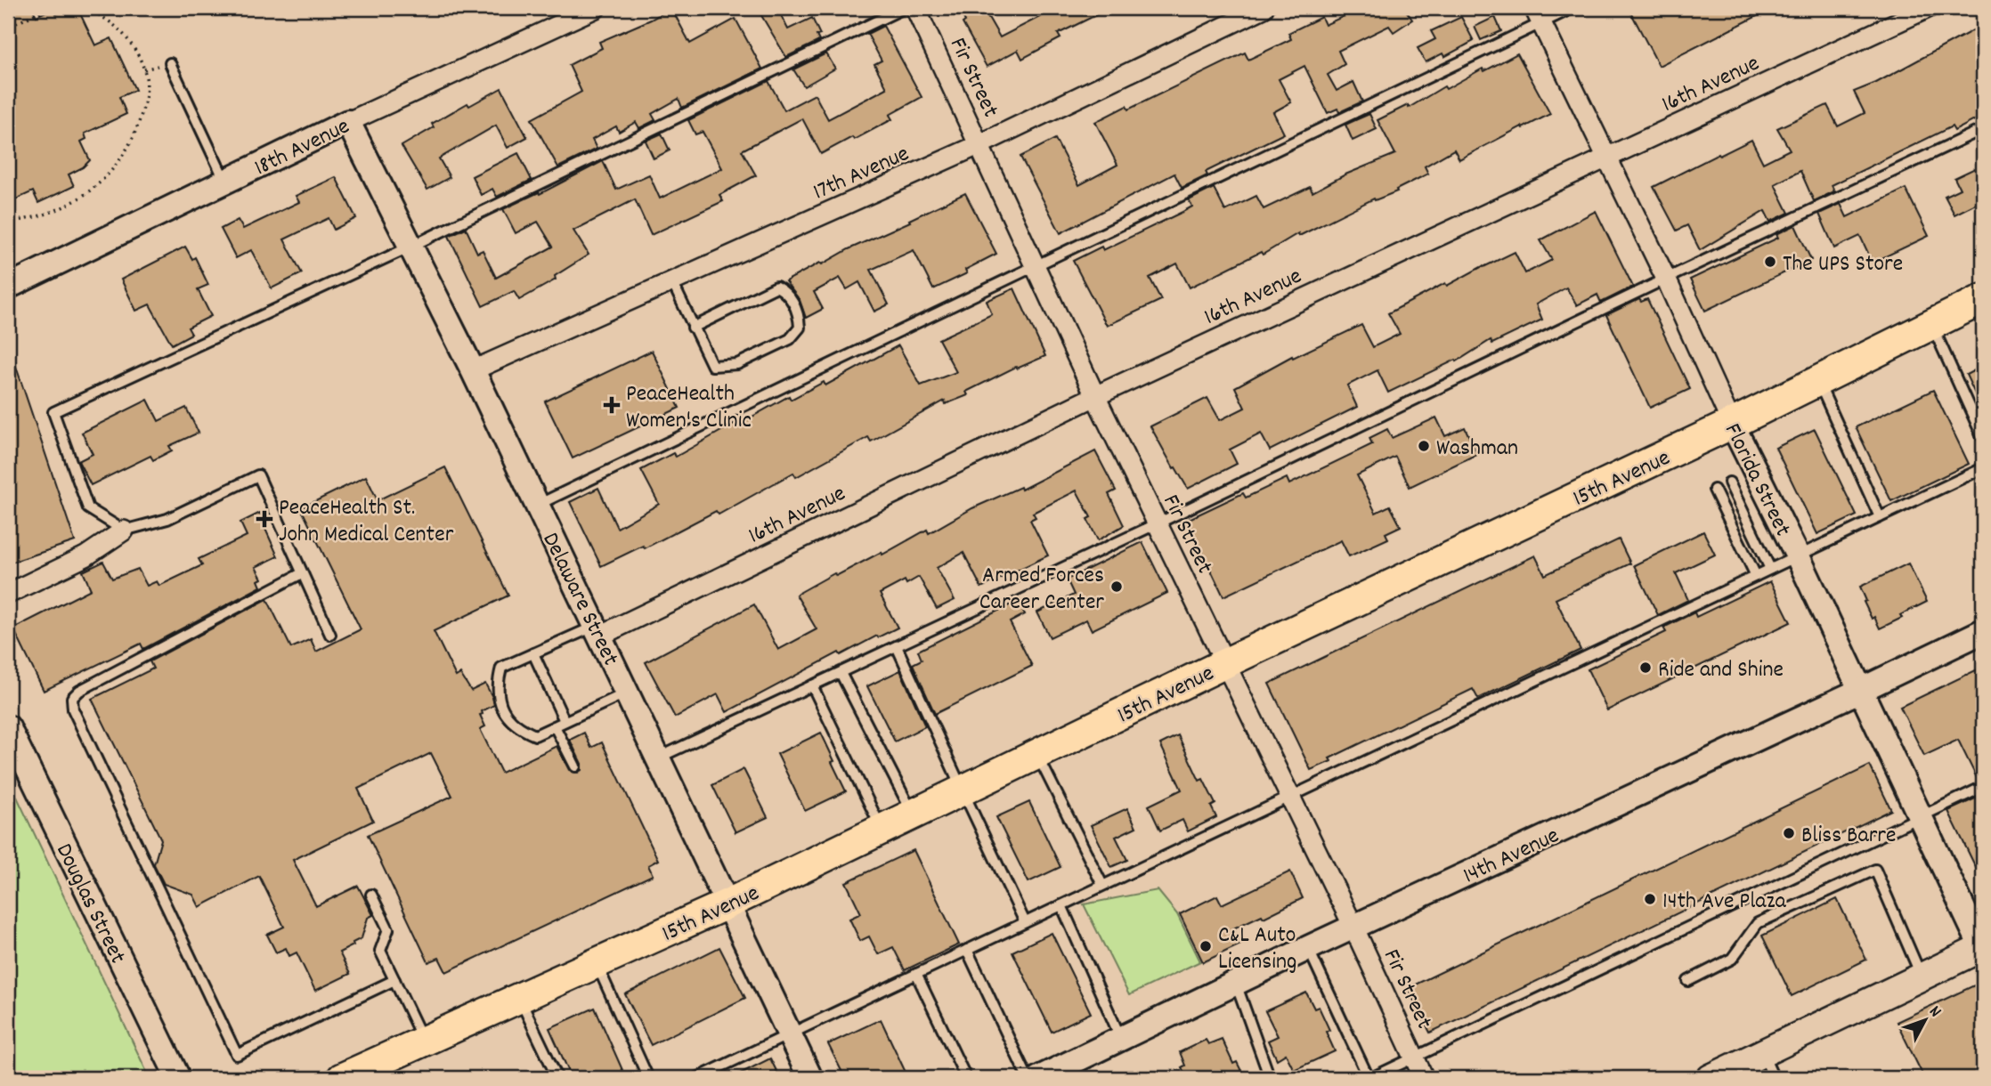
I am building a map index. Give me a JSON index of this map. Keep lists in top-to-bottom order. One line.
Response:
{"streets":{"main road":["15th Avenue"],"street":["Fir Street","16th Avenue","18th Avenue","17th Avenue","Florida Street","Delaware Street","14th Avenue","Douglas Street"]},"crossings":[["Fir Street","16th Avenue"],["Fir Street","17th Avenue"],["Fir Street","15th Avenue"],["Fir Street","14th Avenue"],["16th Avenue","Florida Street"],["16th Avenue","Delaware Street"],["18th Avenue","Delaware Street"],["17th Avenue","Delaware Street"],["15th Avenue","Florida Street"],["15th Avenue","Delaware Street"],["Florida Street","14th Avenue"]],"places":{"other":["The UPS Store","Washman","Armed Forces Career Center","Ride and Shine","Bliss Barre","14th Ave Plaza","C&L Auto Licensing"],"health":["PeaceHealth Women's Clinic","PeaceHealth St. John Medical Center"]},"north":"top right"}
